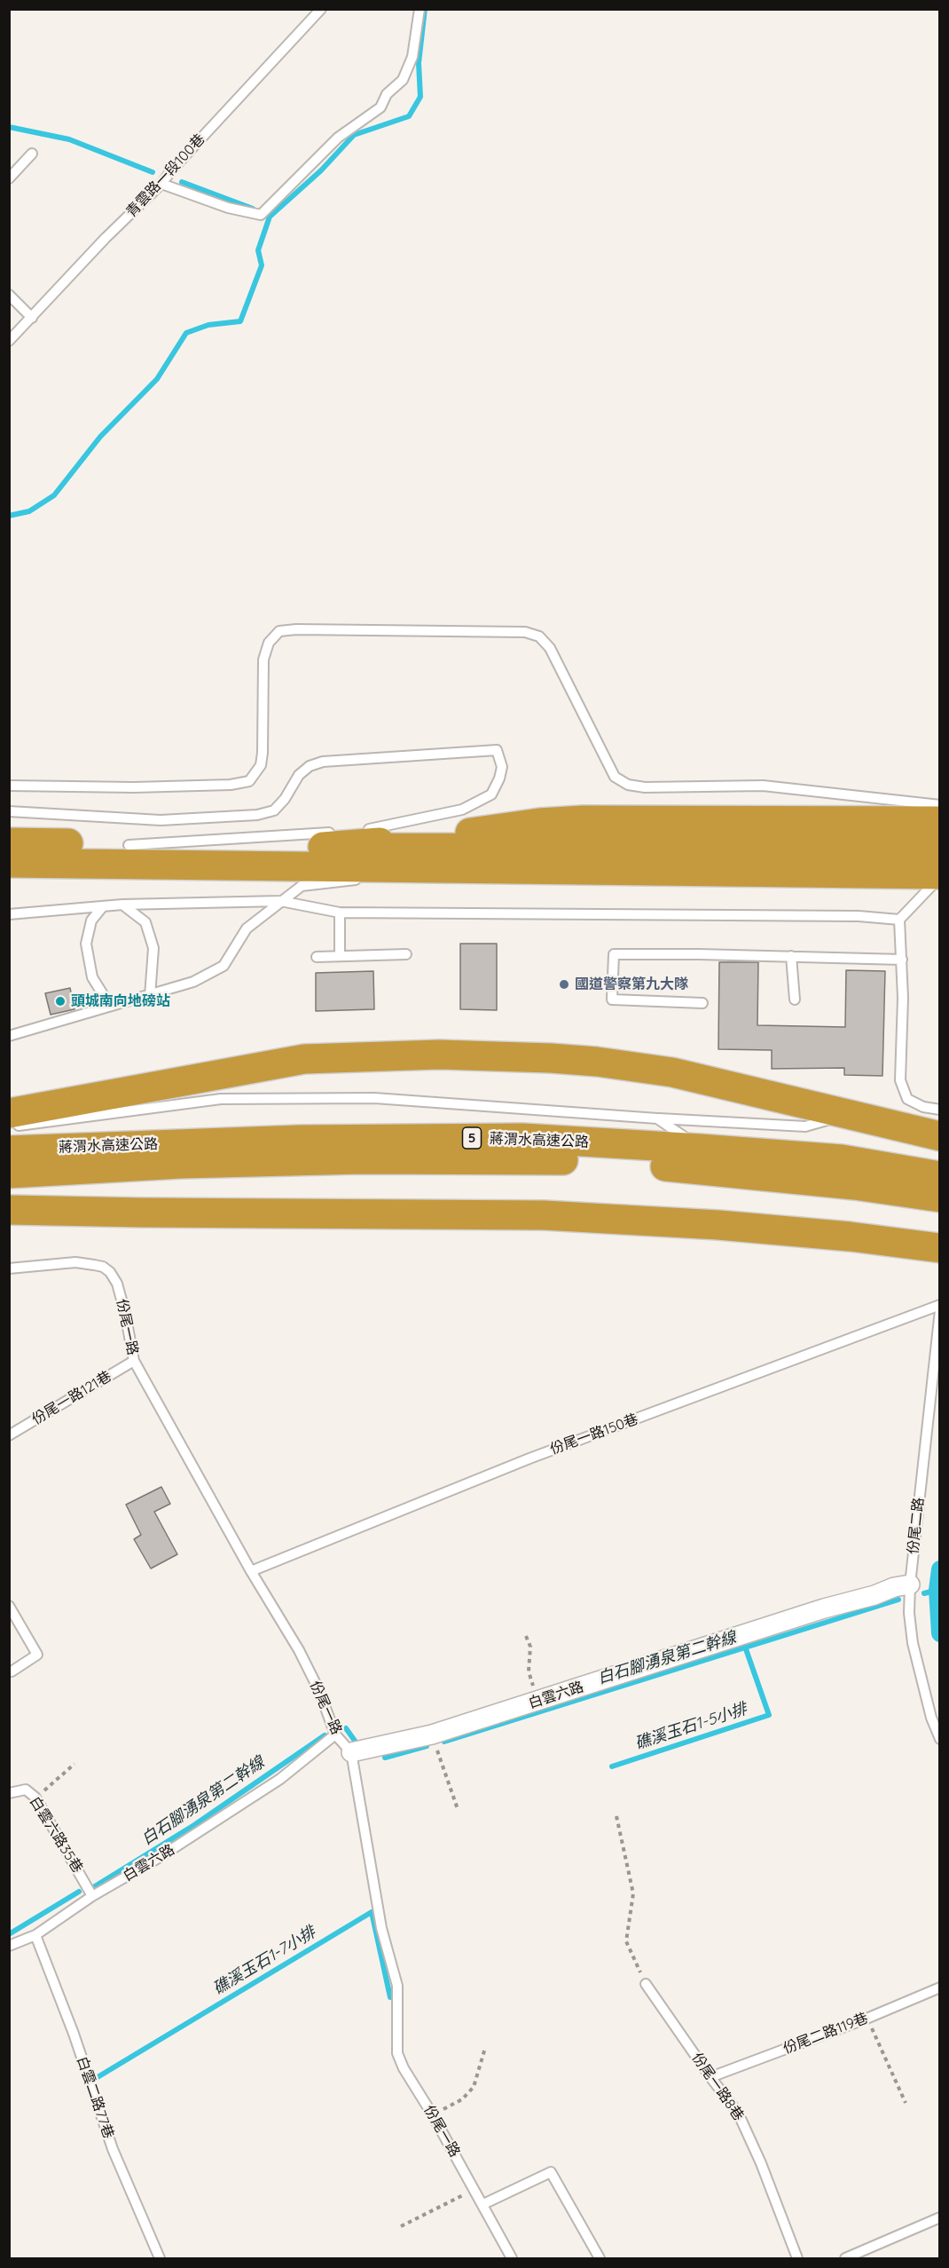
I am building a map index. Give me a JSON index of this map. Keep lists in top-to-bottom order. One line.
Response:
{"streets":{"highway":["5","蔣渭水高速公路"],"street":["白雲六路"],"lane":["青雲路一段100巷","份尾一路","份尾一路121巷","份尾一路150巷","份尾二路","白雲六路35巷","份尾二路119巷","份尾一路8巷","白雲二路77巷"]},"crossings":[["份尾一路","份尾一路121巷"],["份尾一路","份尾一路150巷"],["份尾一路","白雲六路"],["份尾二路","白雲六路"],["白雲六路","白雲六路35巷"],["白雲六路","白雲二路77巷"],["份尾二路119巷","份尾一路8巷"]],"water":["白石腳湧泉第二幹線","礁溪玉石1-5小排","礁溪玉石1-7小排"],"places":["國道警察第九大隊","頭城南向地磅站"]}
